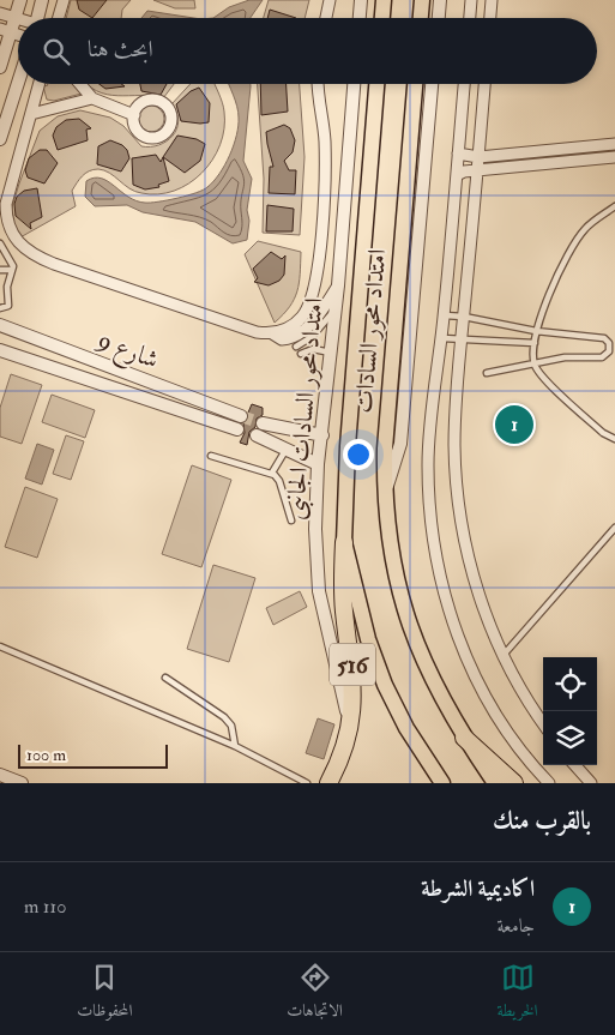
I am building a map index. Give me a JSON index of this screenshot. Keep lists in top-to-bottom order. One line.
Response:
{"streets":{"highway":["516"],"main road":["امتداد محور السادات"],"street":["شارع 9","امتداد محور السادات الجانبى"]},"crossings":[["امتداد محور السادات","516"],["امتداد محور السادات الجانبى","516"]],"scale_bar":"100 m","page":{"search":"ابحث هنا","pins":"1","scale":"100 m","heading":"بالقرب منك","list":[{"mark":"1","name":"اكاديمية الشرطة","note":"جامعة","value":"110 m"}],"nav":["الخريطة","الاتجاهات","المحفوظات"]}}
